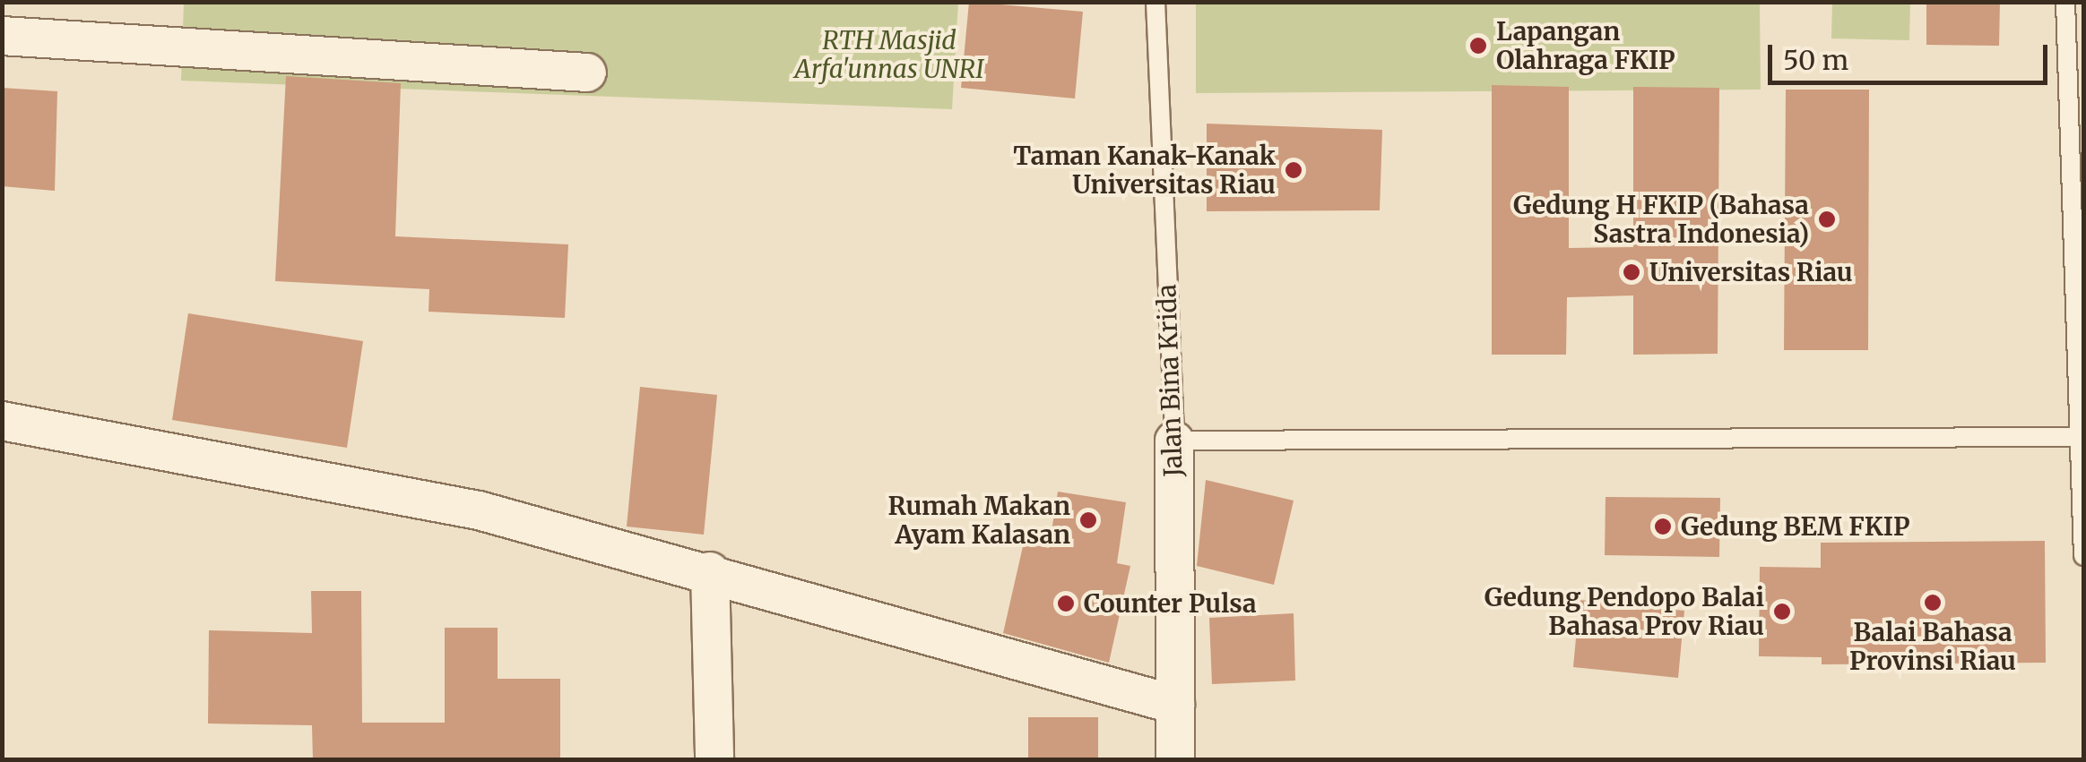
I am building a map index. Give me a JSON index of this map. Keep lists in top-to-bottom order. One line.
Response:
{"streets":{"street":["Jalan Bina Krida"]},"parks":["RTH Masjid Arfa'unnas UNRI"],"places":["Lapangan Olahraga FKIP","Taman Kanak-Kanak Universitas Riau","Gedung H FKIP (Bahasa Sastra Indonesia)","Universitas Riau","Rumah Makan Ayam Kalasan","Gedung BEM FKIP","Balai Bahasa Provinsi Riau","Counter Pulsa","Gedung Pendopo Balai Bahasa Prov Riau"],"scale_bar":"50 m"}
